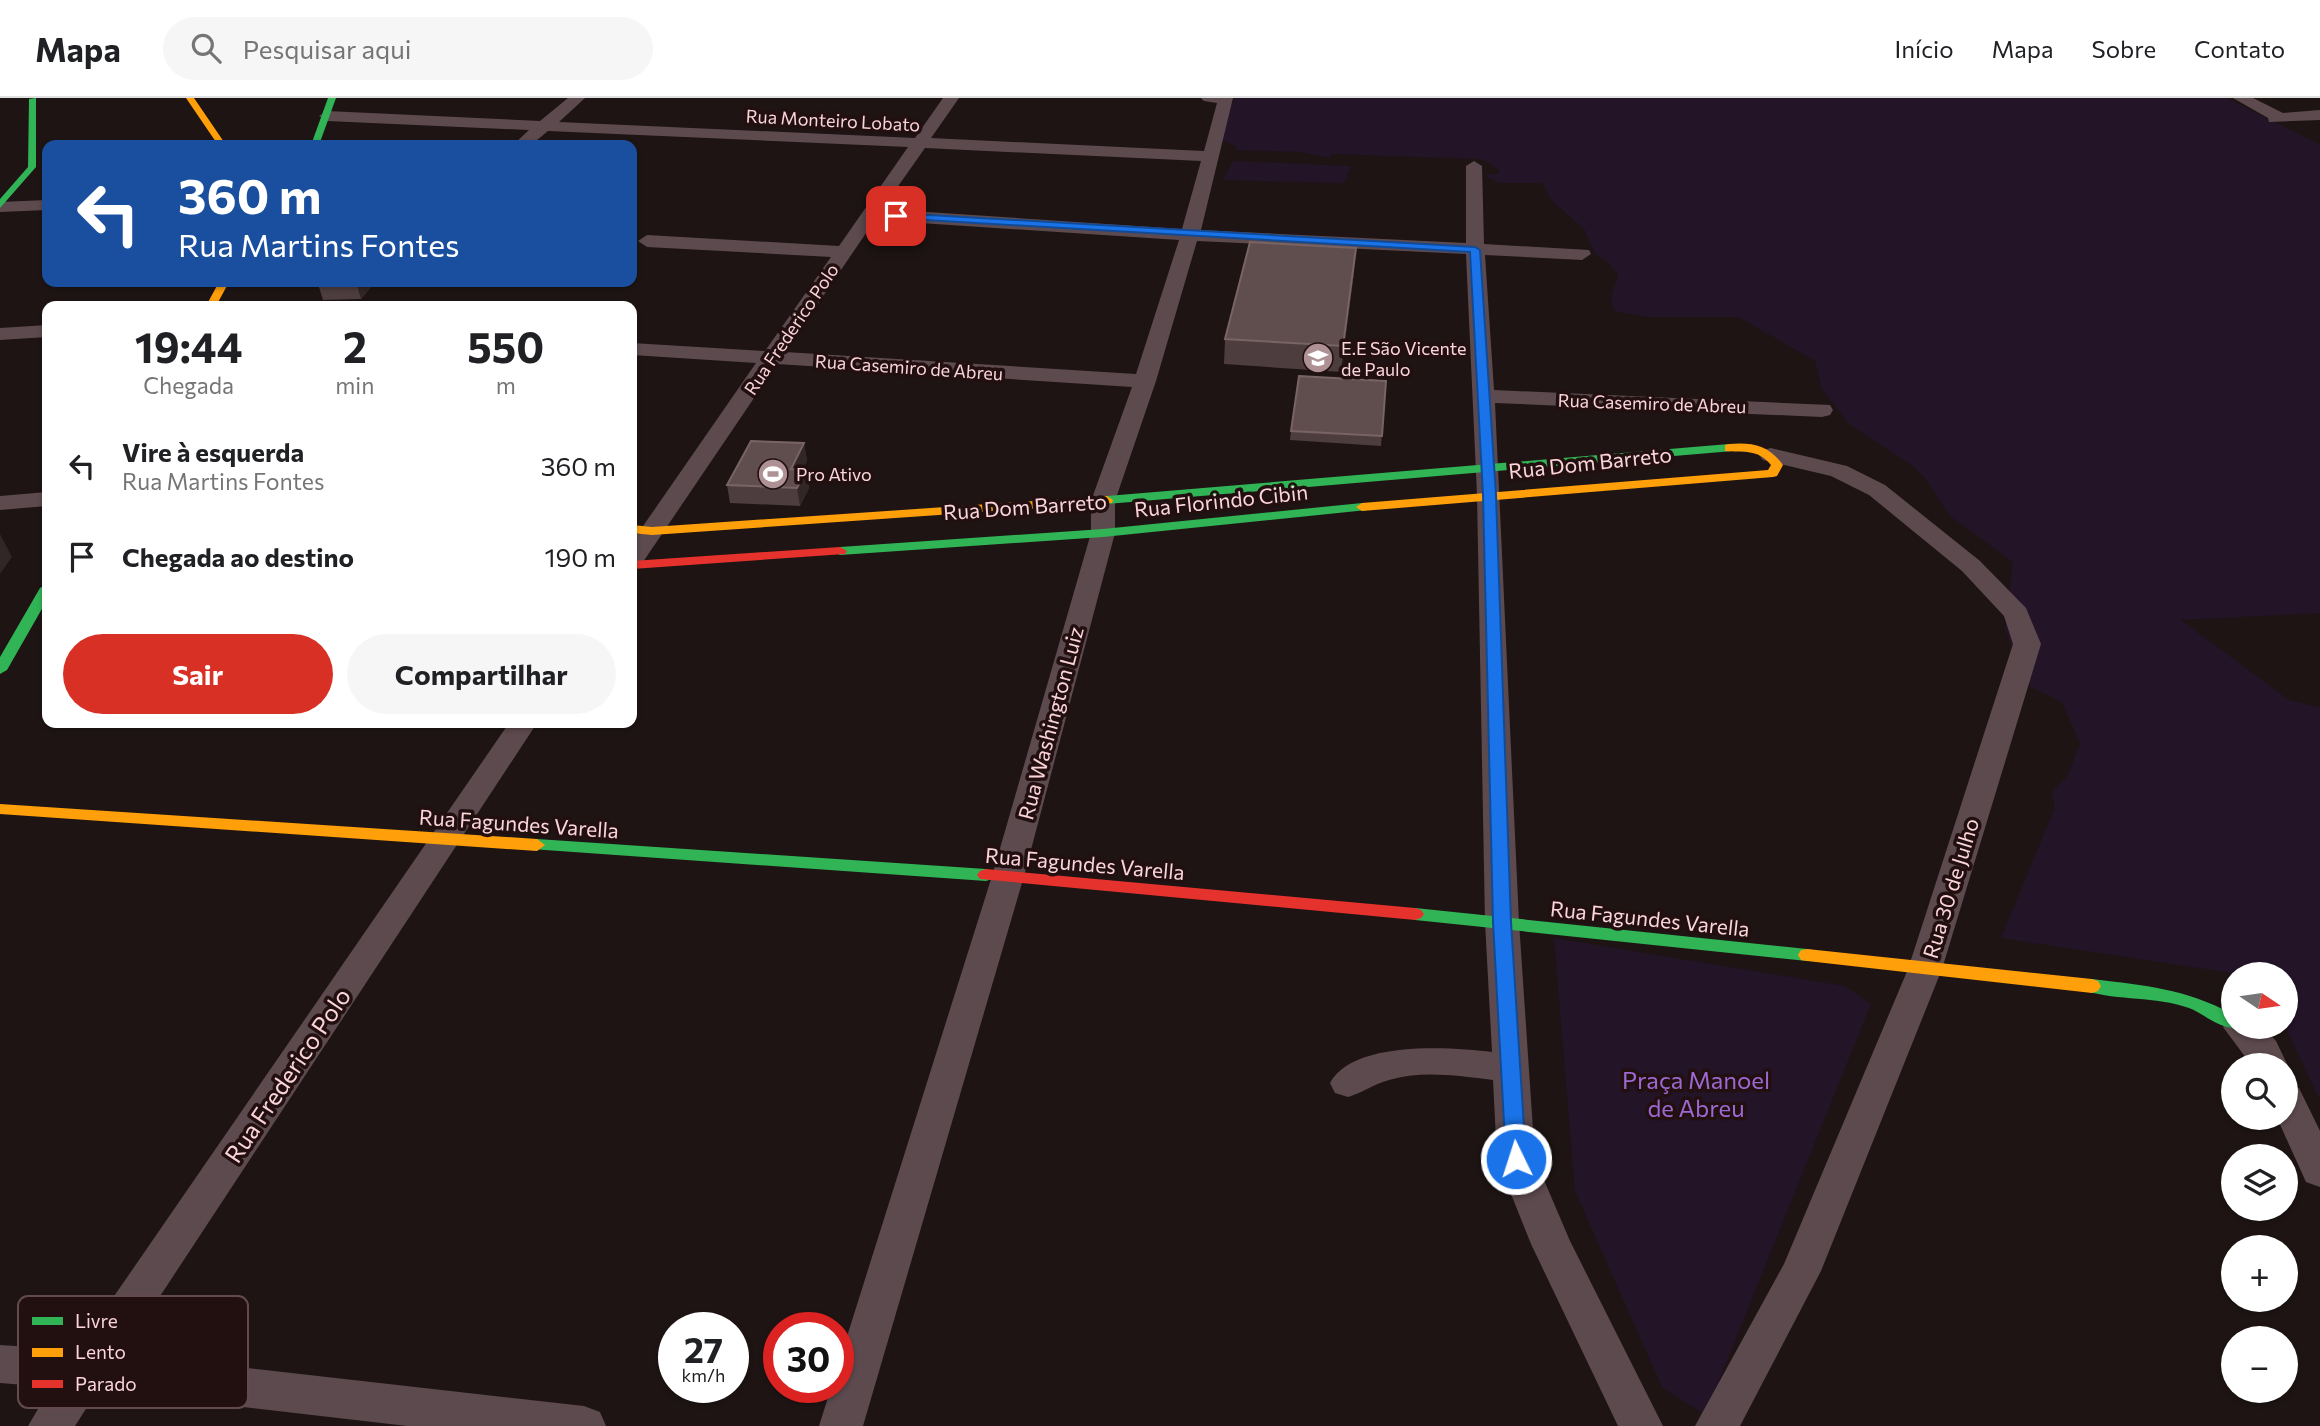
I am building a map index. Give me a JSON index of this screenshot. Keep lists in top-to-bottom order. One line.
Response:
{"streets":{"street":["Rua Monteiro Lobato","Rua Frederico Polo","Rua Casemiro de Abreu","Rua Dom Barreto","Rua Florindo Cibin","Rua Washington Luiz","Rua Fagundes Varella","Rua 30 de Julho"]},"crossings":[["Rua Monteiro Lobato","Rua Frederico Polo"],["Rua Monteiro Lobato","Rua Washington Luiz"],["Rua Frederico Polo","Rua Casemiro de Abreu"],["Rua Frederico Polo","Rua Dom Barreto"],["Rua Frederico Polo","Rua Fagundes Varella"],["Rua Casemiro de Abreu","Rua Washington Luiz"],["Rua Dom Barreto","Rua Florindo Cibin"],["Rua Dom Barreto","Rua Washington Luiz"],["Rua Dom Barreto","Rua 30 de Julho"],["Rua Florindo Cibin","Rua Washington Luiz"],["Rua Florindo Cibin","Rua 30 de Julho"],["Rua Washington Luiz","Rua Fagundes Varella"],["Rua Fagundes Varella","Rua 30 de Julho"]],"parks":["Praça Manoel de Abreu"],"places":{"school or university":["E.E São Vicente de Paulo"],"sports":["Pro Ativo"]},"legend":["Livre","Lento","Parado"],"north":"right","page":{"header":"Mapa","search":"Pesquisar aqui","nav":["Início","Mapa","Sobre","Contato"],"turn":["360 m","Rua Martins Fontes"],"eta":["19:44","Chegada","2","min","550","m"],"list":[{"name":"Vire à esquerda","note":"Rua Martins Fontes","value":"360 m"},{"name":"Chegada ao destino","value":"190 m"}],"buttons":["Sair","Compartilhar"],"map_buttons":["+","−"],"speed":"27 km/h","limit":"30"}}
